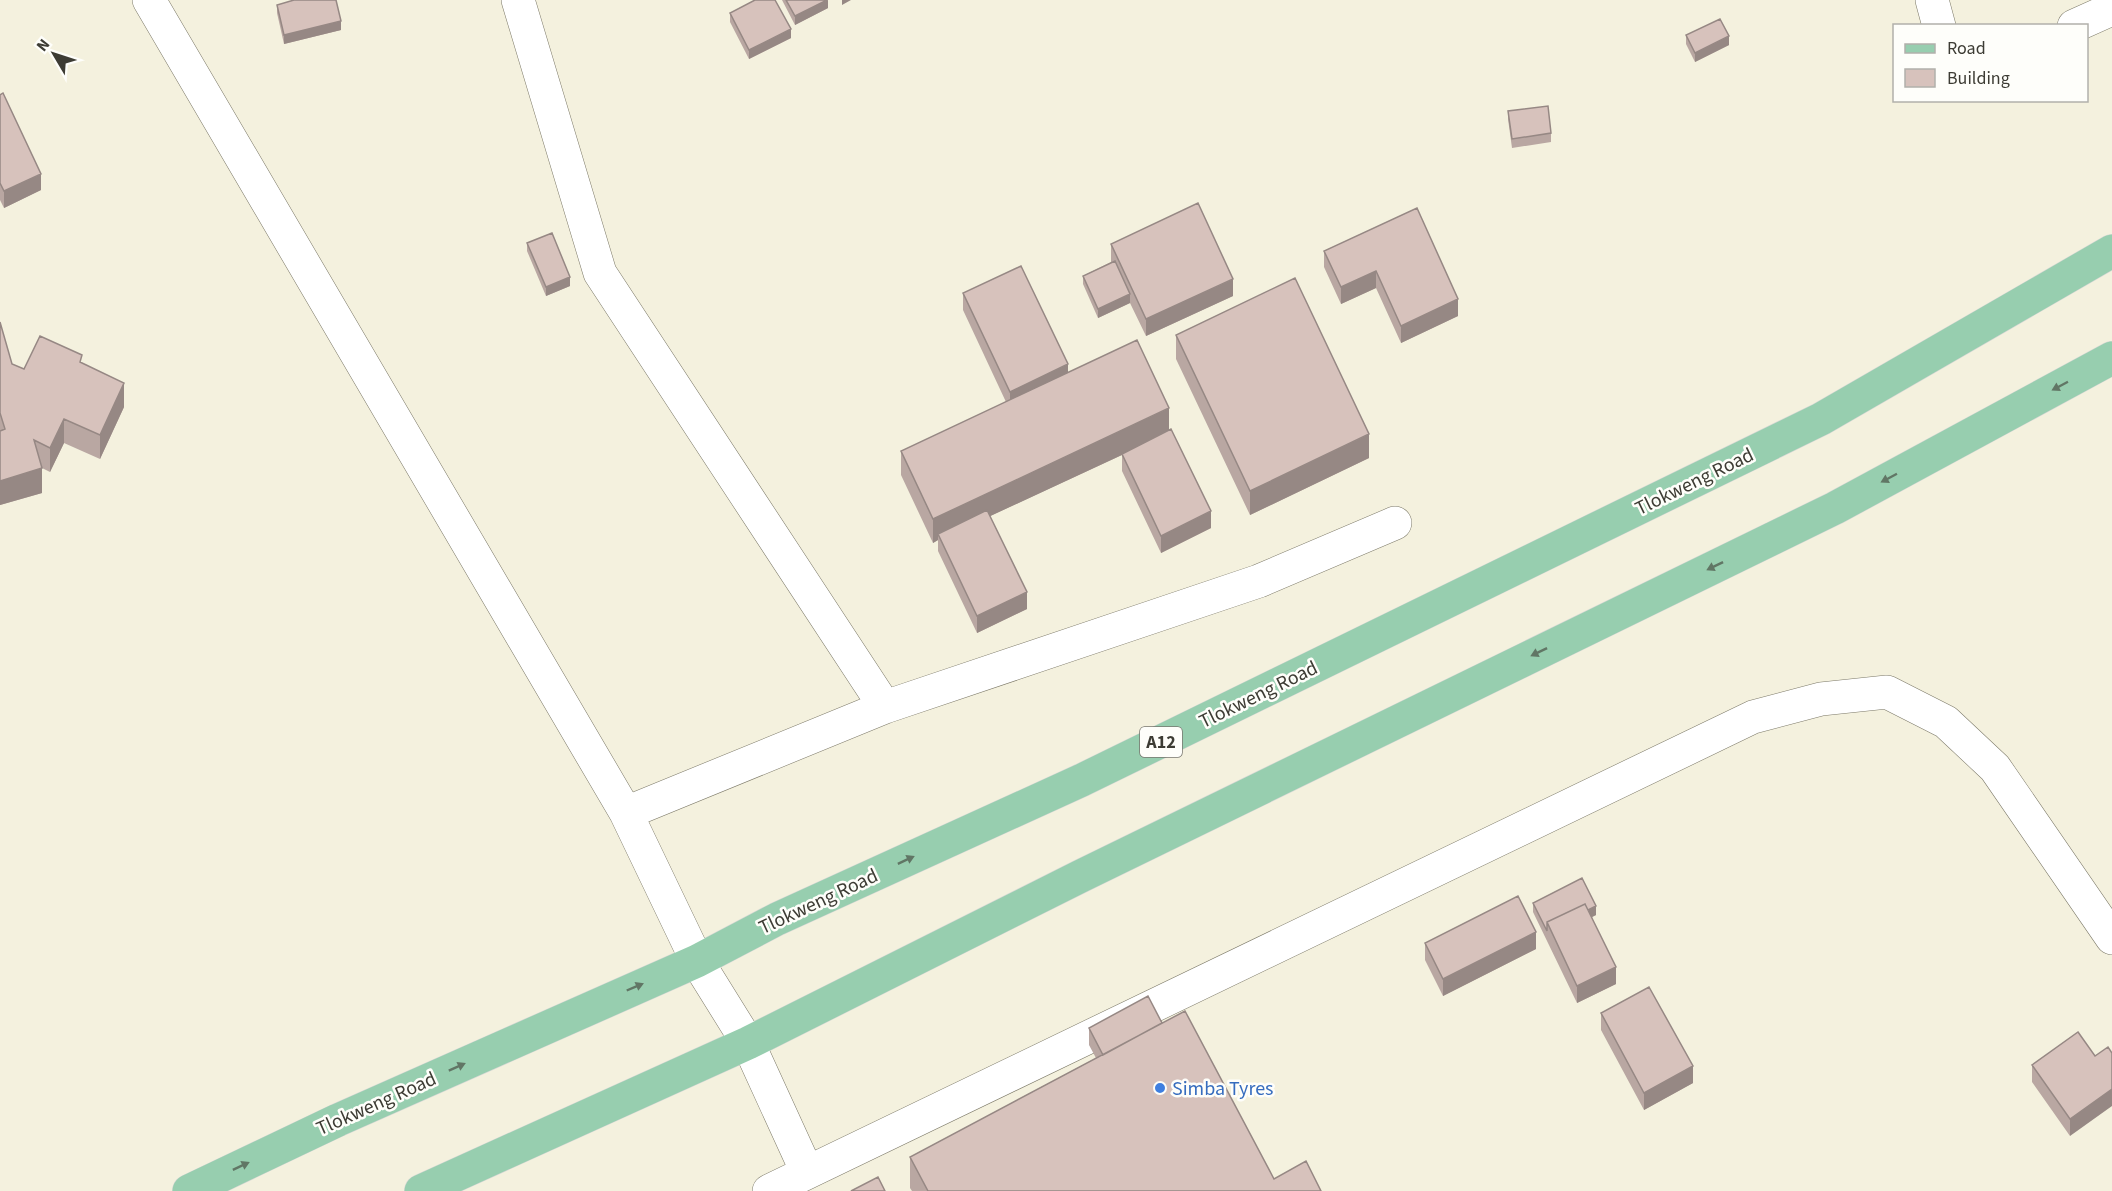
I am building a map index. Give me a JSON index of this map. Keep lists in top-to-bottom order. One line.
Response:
{"streets":{"main road":["Tlokweng Road","A12"]},"places":["Simba Tyres"],"legend":["Road","Building"],"north":"top left"}
